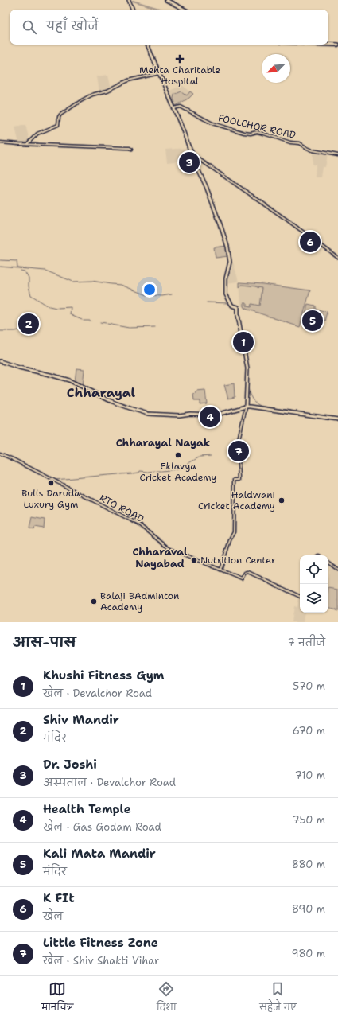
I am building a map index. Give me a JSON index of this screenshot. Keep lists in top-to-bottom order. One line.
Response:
{"streets":{"street":["FOOLCHOR ROAD","RTO ROAD"]},"districts":["Chharayal","Chharayal Nayak","Chharaval Nayabad"],"places":{"health":["Mehta Charitable Hospital"],"other":["Eklavya Cricket Academy","Bulls Daruda Luxury Gym","Haldwani Cricket Academy","Nutrition Center","Balaji BAdminton Academy"]},"north":"bottom left","page":{"search":"यहाँ खोजें","pins":["3","6","5","2","1","4","7"],"heading":["आस-पास","7 नतीजे"],"list":[{"mark":"1","name":"Khushi Fitness Gym","note":"खेल · Devalchor Road","value":"570 m"},{"mark":"2","name":"Shiv Mandir","note":"मंदिर","value":"670 m"},{"mark":"3","name":"Dr. Joshi","note":"अस्पताल · Devalchor Road","value":"710 m"},{"mark":"4","name":"Health Temple","note":"खेल · Gas Godam Road","value":"750 m"},{"mark":"5","name":"Kali Mata Mandir","note":"मंदिर","value":"880 m"},{"mark":"6","name":"K FIt","note":"खेल","value":"890 m"},{"mark":"7","name":"Little Fitness Zone","note":"खेल · Shiv Shakti Vihar","value":"980 m"}],"nav":["मानचित्र","दिशा","सहेजे गए"]}}
